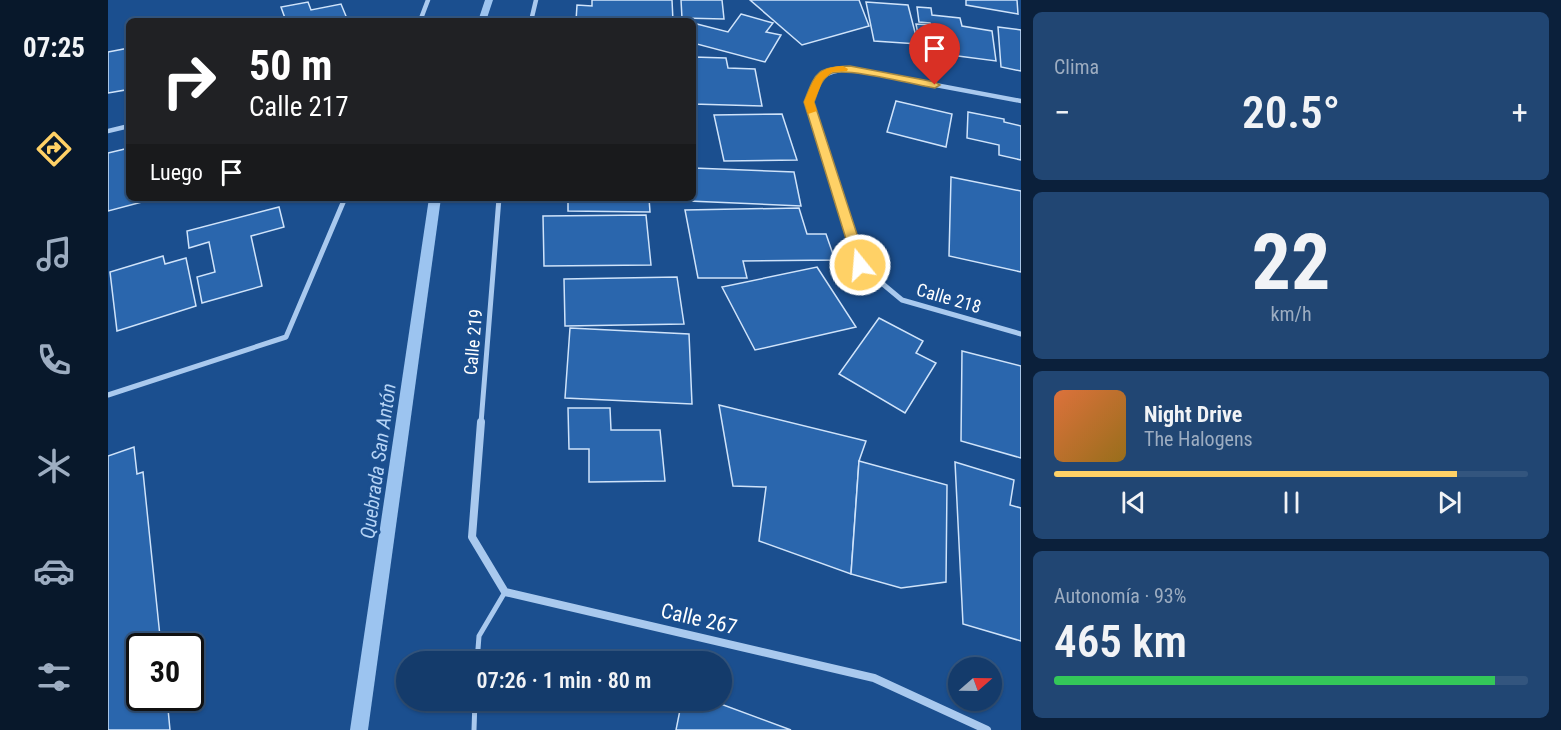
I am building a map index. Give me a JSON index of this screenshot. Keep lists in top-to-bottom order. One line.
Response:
{"streets":{"street":["Calle 218","Calle 219","Calle 267"]},"crossings":[["Calle 219","Calle 267"]],"water":["Quebrada San Antón"],"north":"right","page":{"tabs":"07:25","tile":["Clima",["22","km/h"],["Autonomía · 93%","465 km"]],"turn":["50 m","Calle 217"],"heat":["−","20.5°","+"],"then":"Luego","song":["Night Drive","The Halogens"],"limit":"30","trip":"07:26 · 1 min · 80 m"}}
